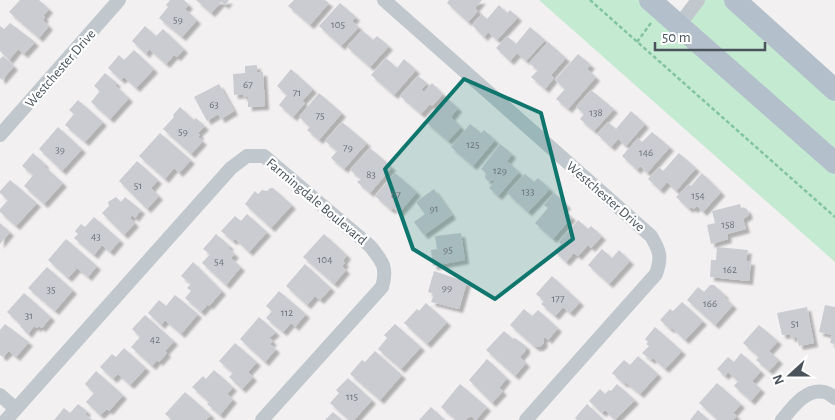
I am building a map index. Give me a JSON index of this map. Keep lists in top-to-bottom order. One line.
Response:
{"streets":{"street":["Westchester Drive","Farmingdale Boulevard"]},"house_numbers":["59","105","67","71","63","138","75","59","125","79","39","146","129","83","51","133","87","154","91","158","43","95","104","54","162","99","35","177","166","112","31","51","42","115"],"scale_bar":"50 m","north":"left"}
